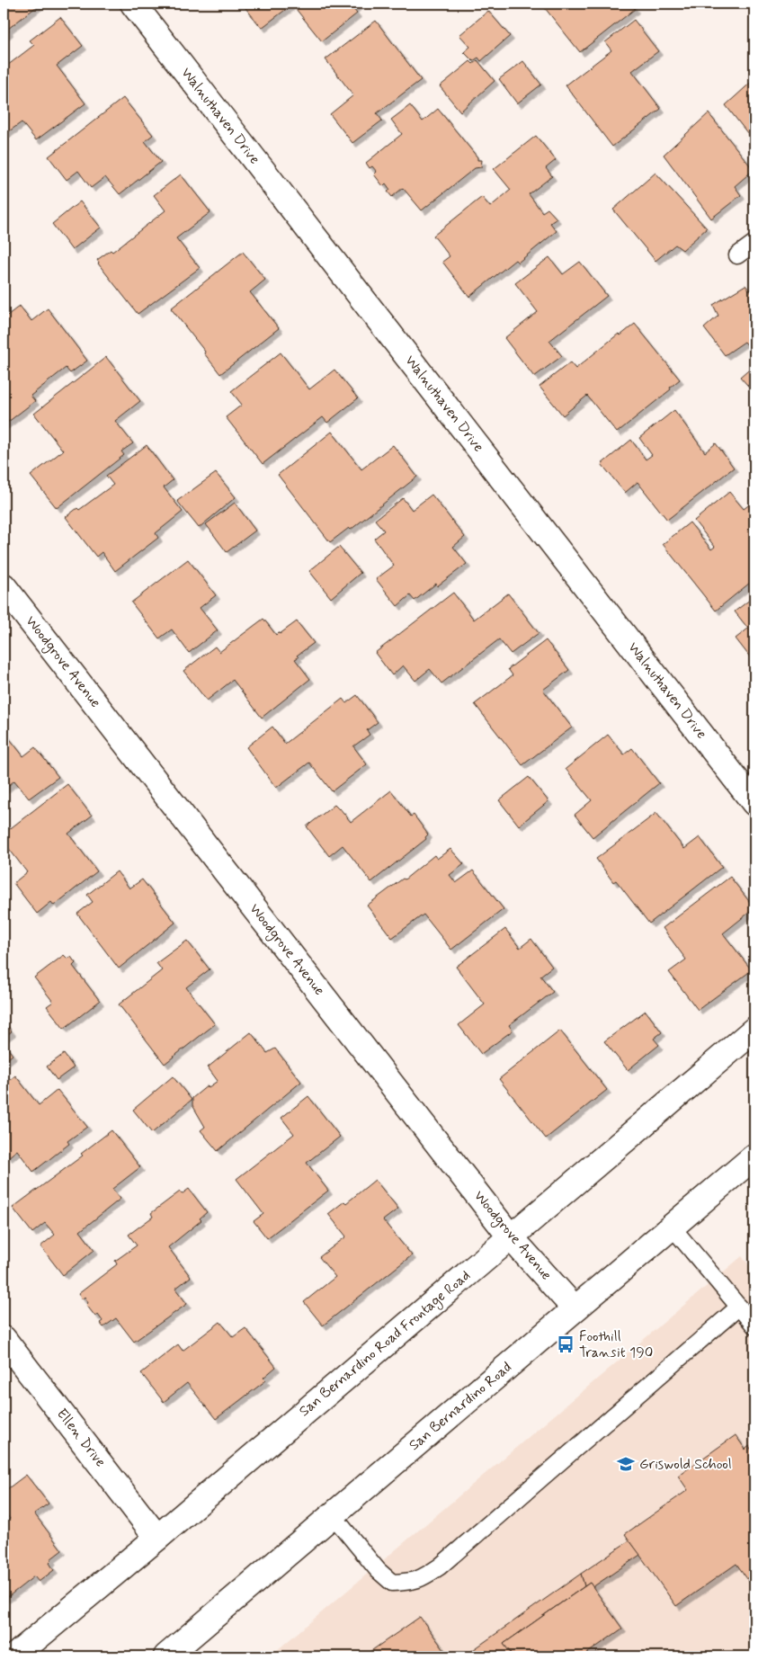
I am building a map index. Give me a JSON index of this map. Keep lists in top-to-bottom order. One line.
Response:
{"streets":{"street":["Walnuthaven Drive","Woodgrove Avenue","San Bernardino Road Frontage Road","San Bernardino Road","Ellen Drive"]},"crossings":[["Woodgrove Avenue","San Bernardino Road Frontage Road"],["Woodgrove Avenue","San Bernardino Road"],["San Bernardino Road Frontage Road","Ellen Drive"]],"places":{"bus stop":["Foothill Transit 190"],"school or university":["Griswold School"]}}
